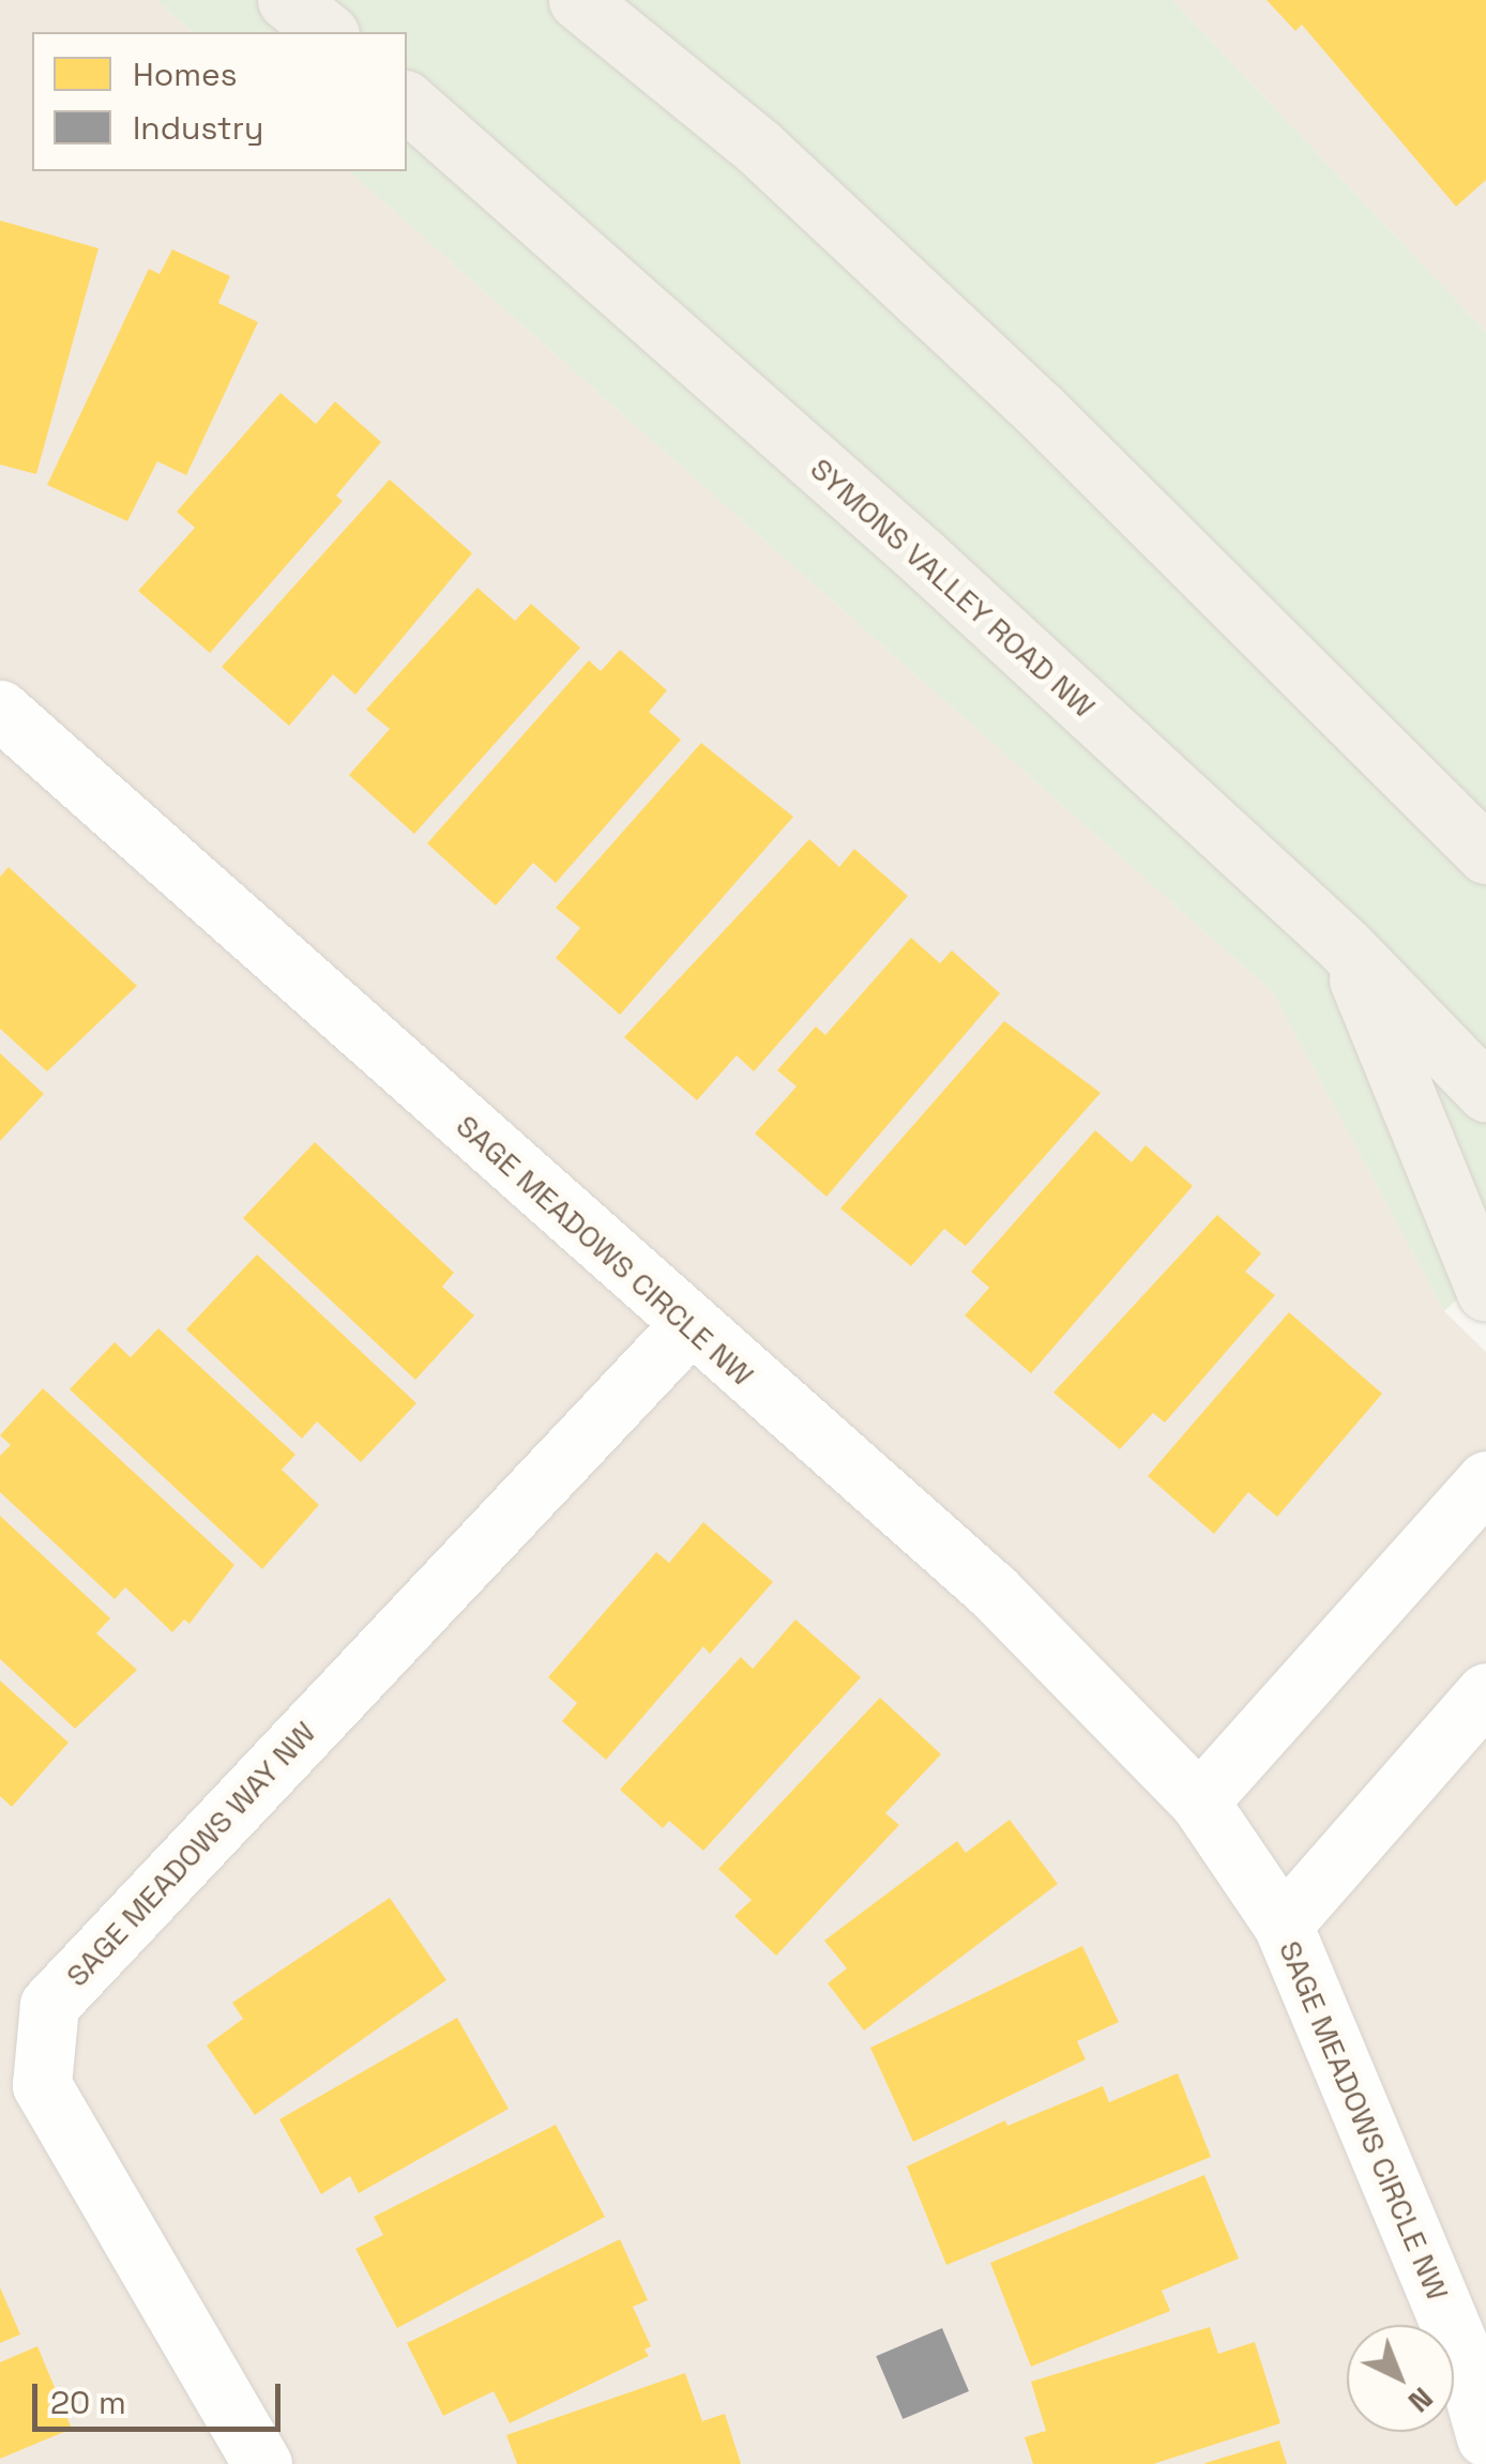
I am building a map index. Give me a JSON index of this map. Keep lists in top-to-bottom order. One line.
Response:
{"streets":{"main road":["SYMONS VALLEY ROAD NW"],"street":["SAGE MEADOWS CIRCLE NW","SAGE MEADOWS WAY NW"]},"crossings":[["SAGE MEADOWS CIRCLE NW","SAGE MEADOWS WAY NW"]],"legend":["Homes","Industry"],"scale_bar":"20 m","north":"bottom right"}
